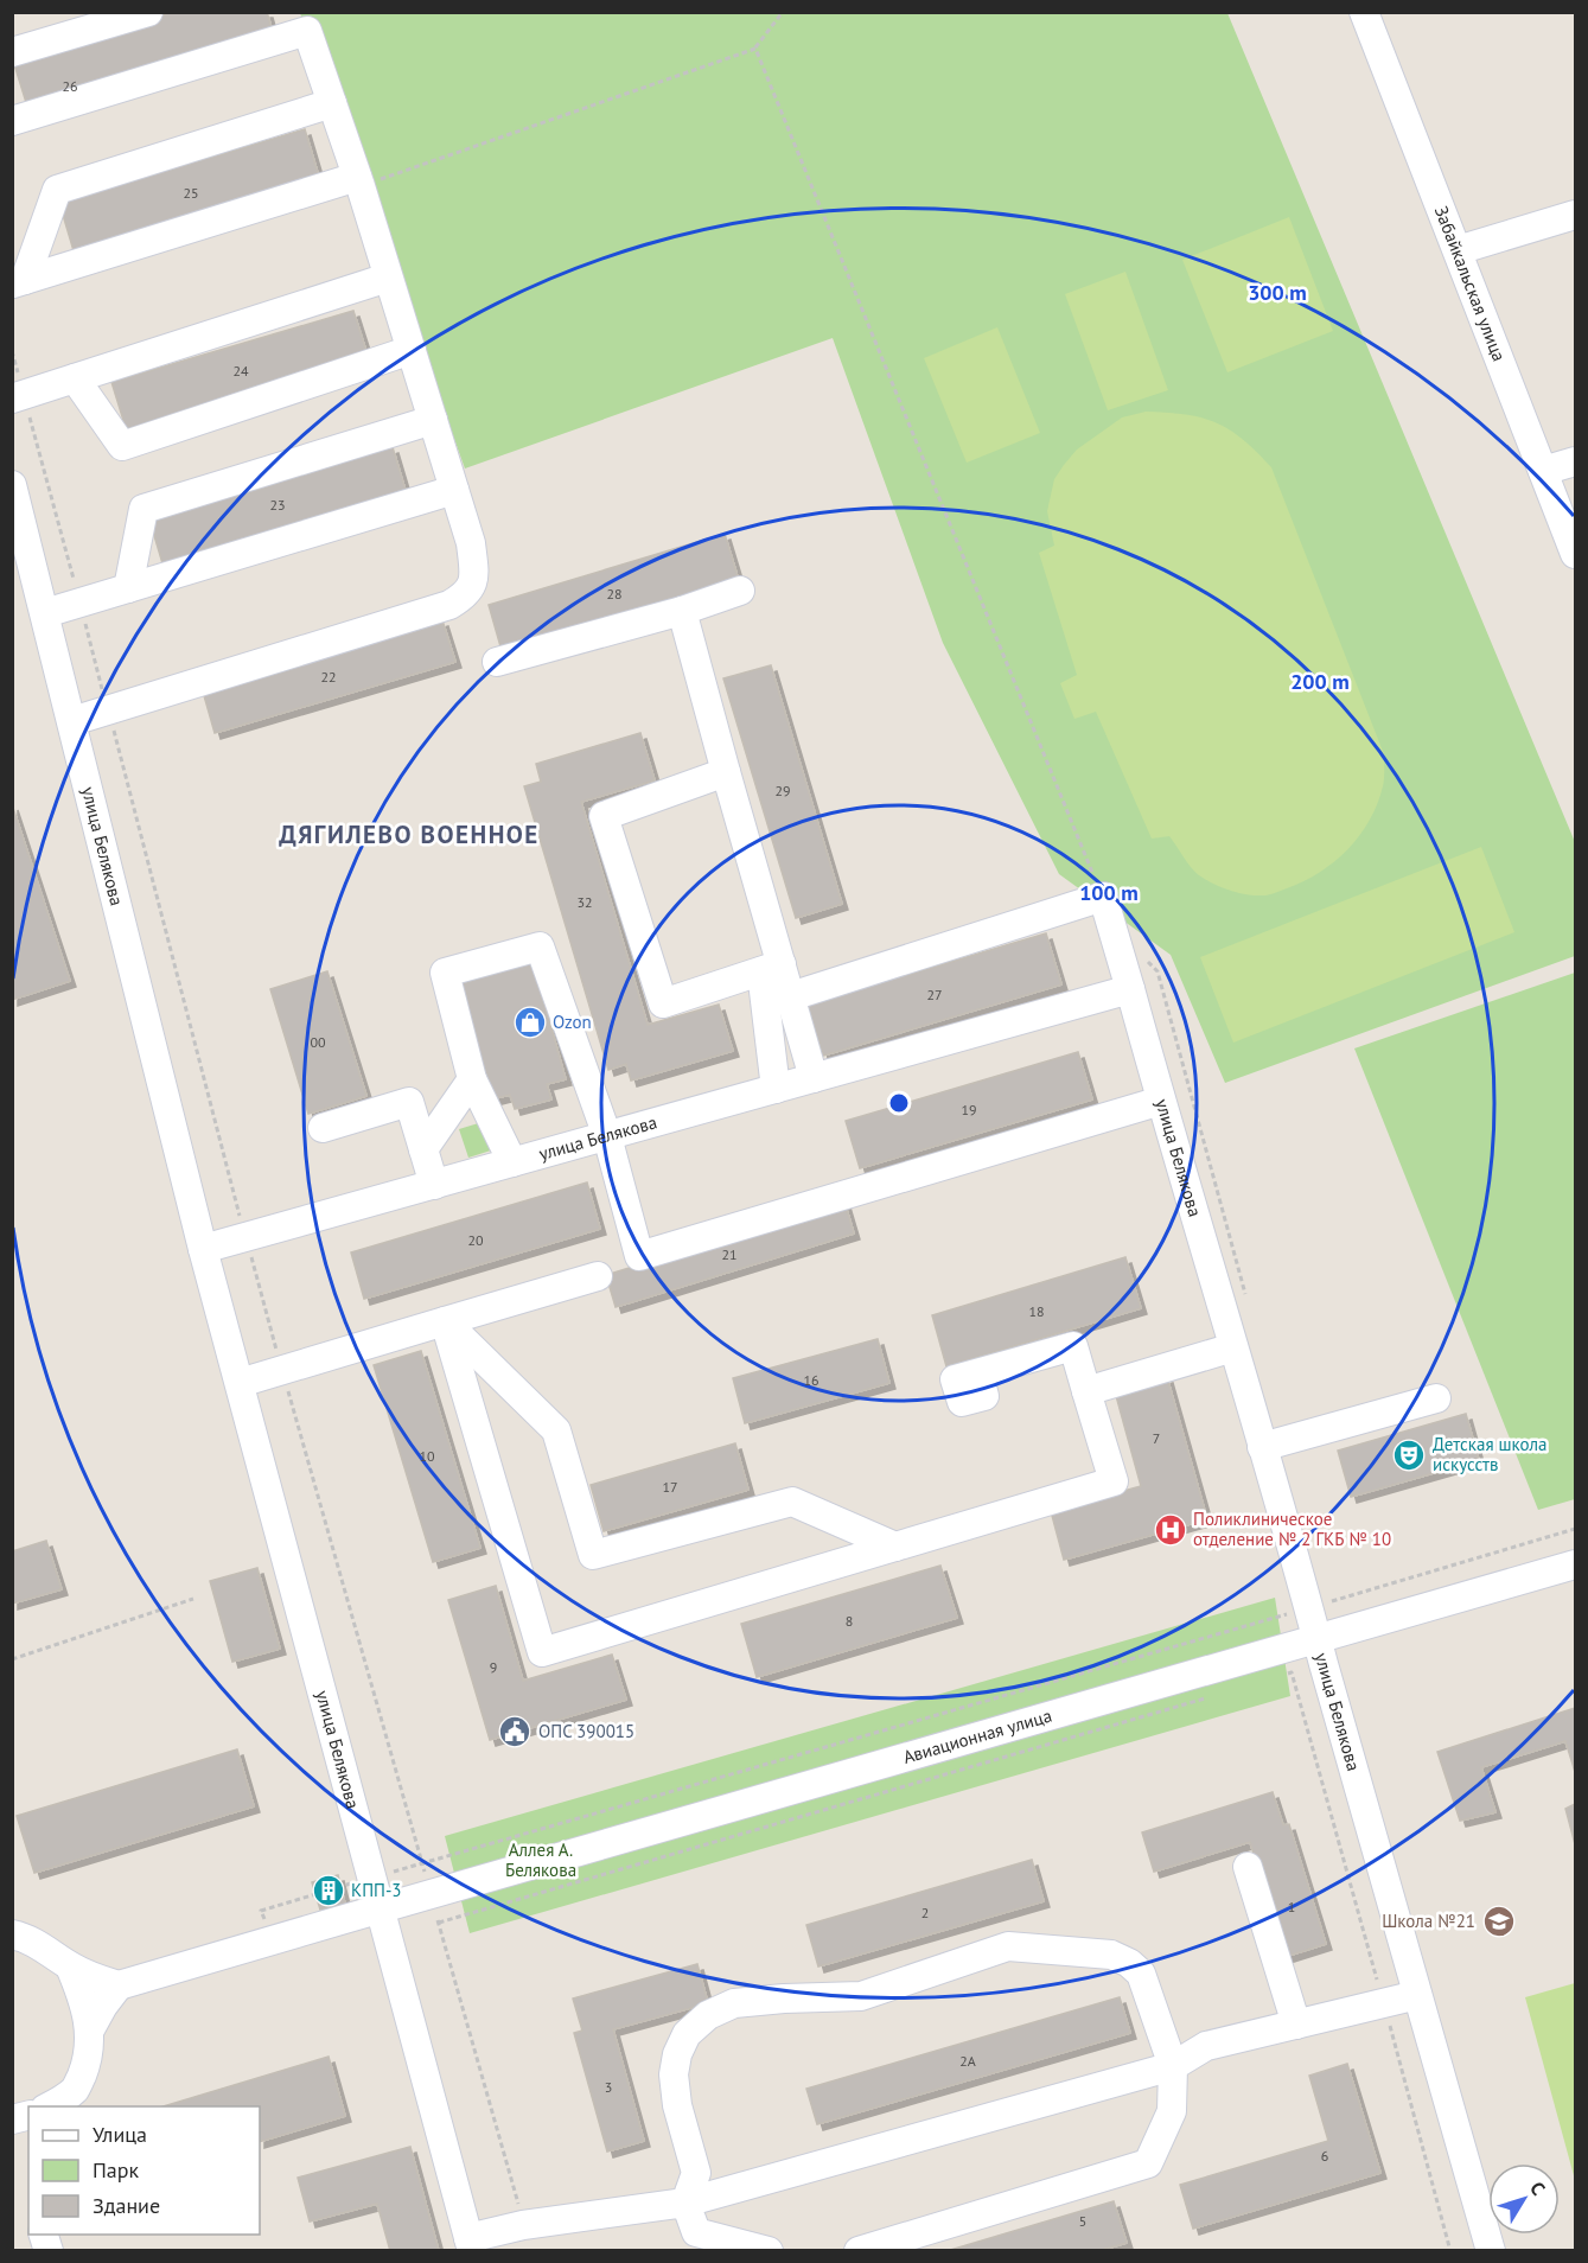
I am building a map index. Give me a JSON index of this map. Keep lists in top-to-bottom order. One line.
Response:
{"streets":{"street":["Забайкальская улица","улица Белякова","Авиационная улица"]},"crossings":[["улица Белякова","Авиационная улица"]],"districts":["ДЯГИЛЕВО ВОЕННОЕ"],"parks":["Аллея А. Белякова"],"places":{"shop":["Ozon"],"theatre":["Детская школа искусств"],"hospital":["Поликлиническое отделение № 2 ГКБ № 10"],"public building":["ОПС 390015"],"building":["КПП-3"],"school or university":["Школа №21"]},"house_numbers":["26","25","24","23","28","22","29","32","27","00","19","20","21","18","16","7","10","17","8","9","1","2","2А","3","6","5"],"legend":["Улица","Парк","Здание"],"north":"top right","rings":["300 m","200 m","100 m"]}
